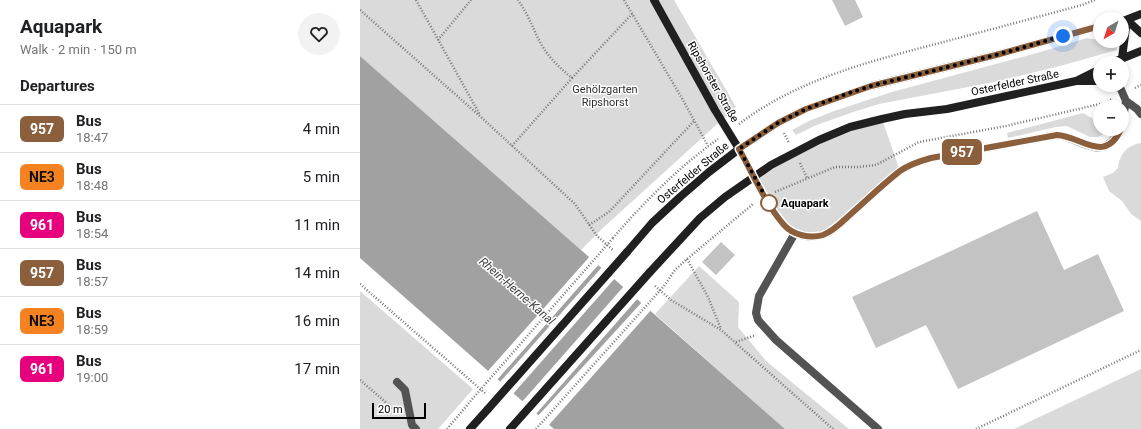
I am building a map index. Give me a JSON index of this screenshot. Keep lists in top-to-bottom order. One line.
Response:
{"streets":{"main road":["Ripshorster Straße","Osterfelder Straße"]},"crossings":[["Ripshorster Straße","Osterfelder Straße"]],"water":["Rhein-Herne-Kanal"],"parks":["Gehölzgarten Ripshorst"],"places":["Aquapark"],"lines":["bus line 957"],"scale_bar":"20 m","north":"bottom left","page":{"heading":[["Aquapark","Walk · 2 min · 150 m"],"Departures"],"on_map":"957","map_buttons":["+","−"],"list":[{"mark":"957","name":"Bus","note":"18:47","value":"4 min"},{"mark":"NE3","name":"Bus","note":"18:48","value":"5 min"},{"mark":"961","name":"Bus","note":"18:54","value":"11 min"},{"mark":"957","name":"Bus","note":"18:57","value":"14 min"},{"mark":"NE3","name":"Bus","note":"18:59","value":"16 min"},{"mark":"961","name":"Bus","note":"19:00","value":"17 min"}],"scale":"20 m"}}
